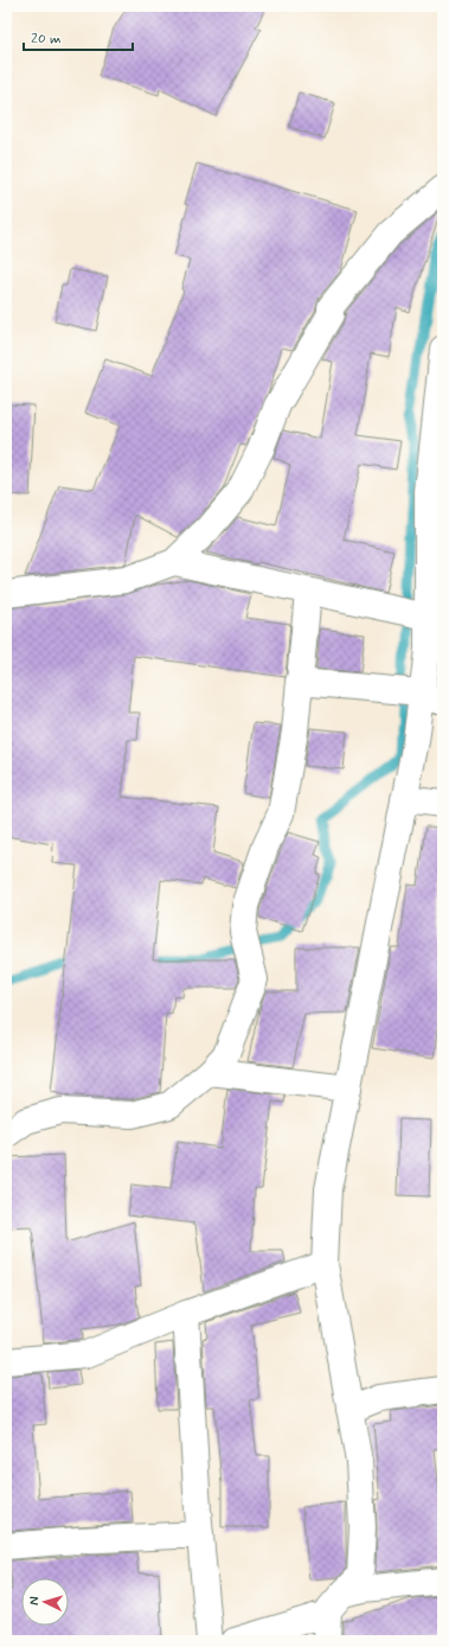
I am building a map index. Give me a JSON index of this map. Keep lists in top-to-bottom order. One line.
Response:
{"scale_bar":"20 m","north":"left"}
